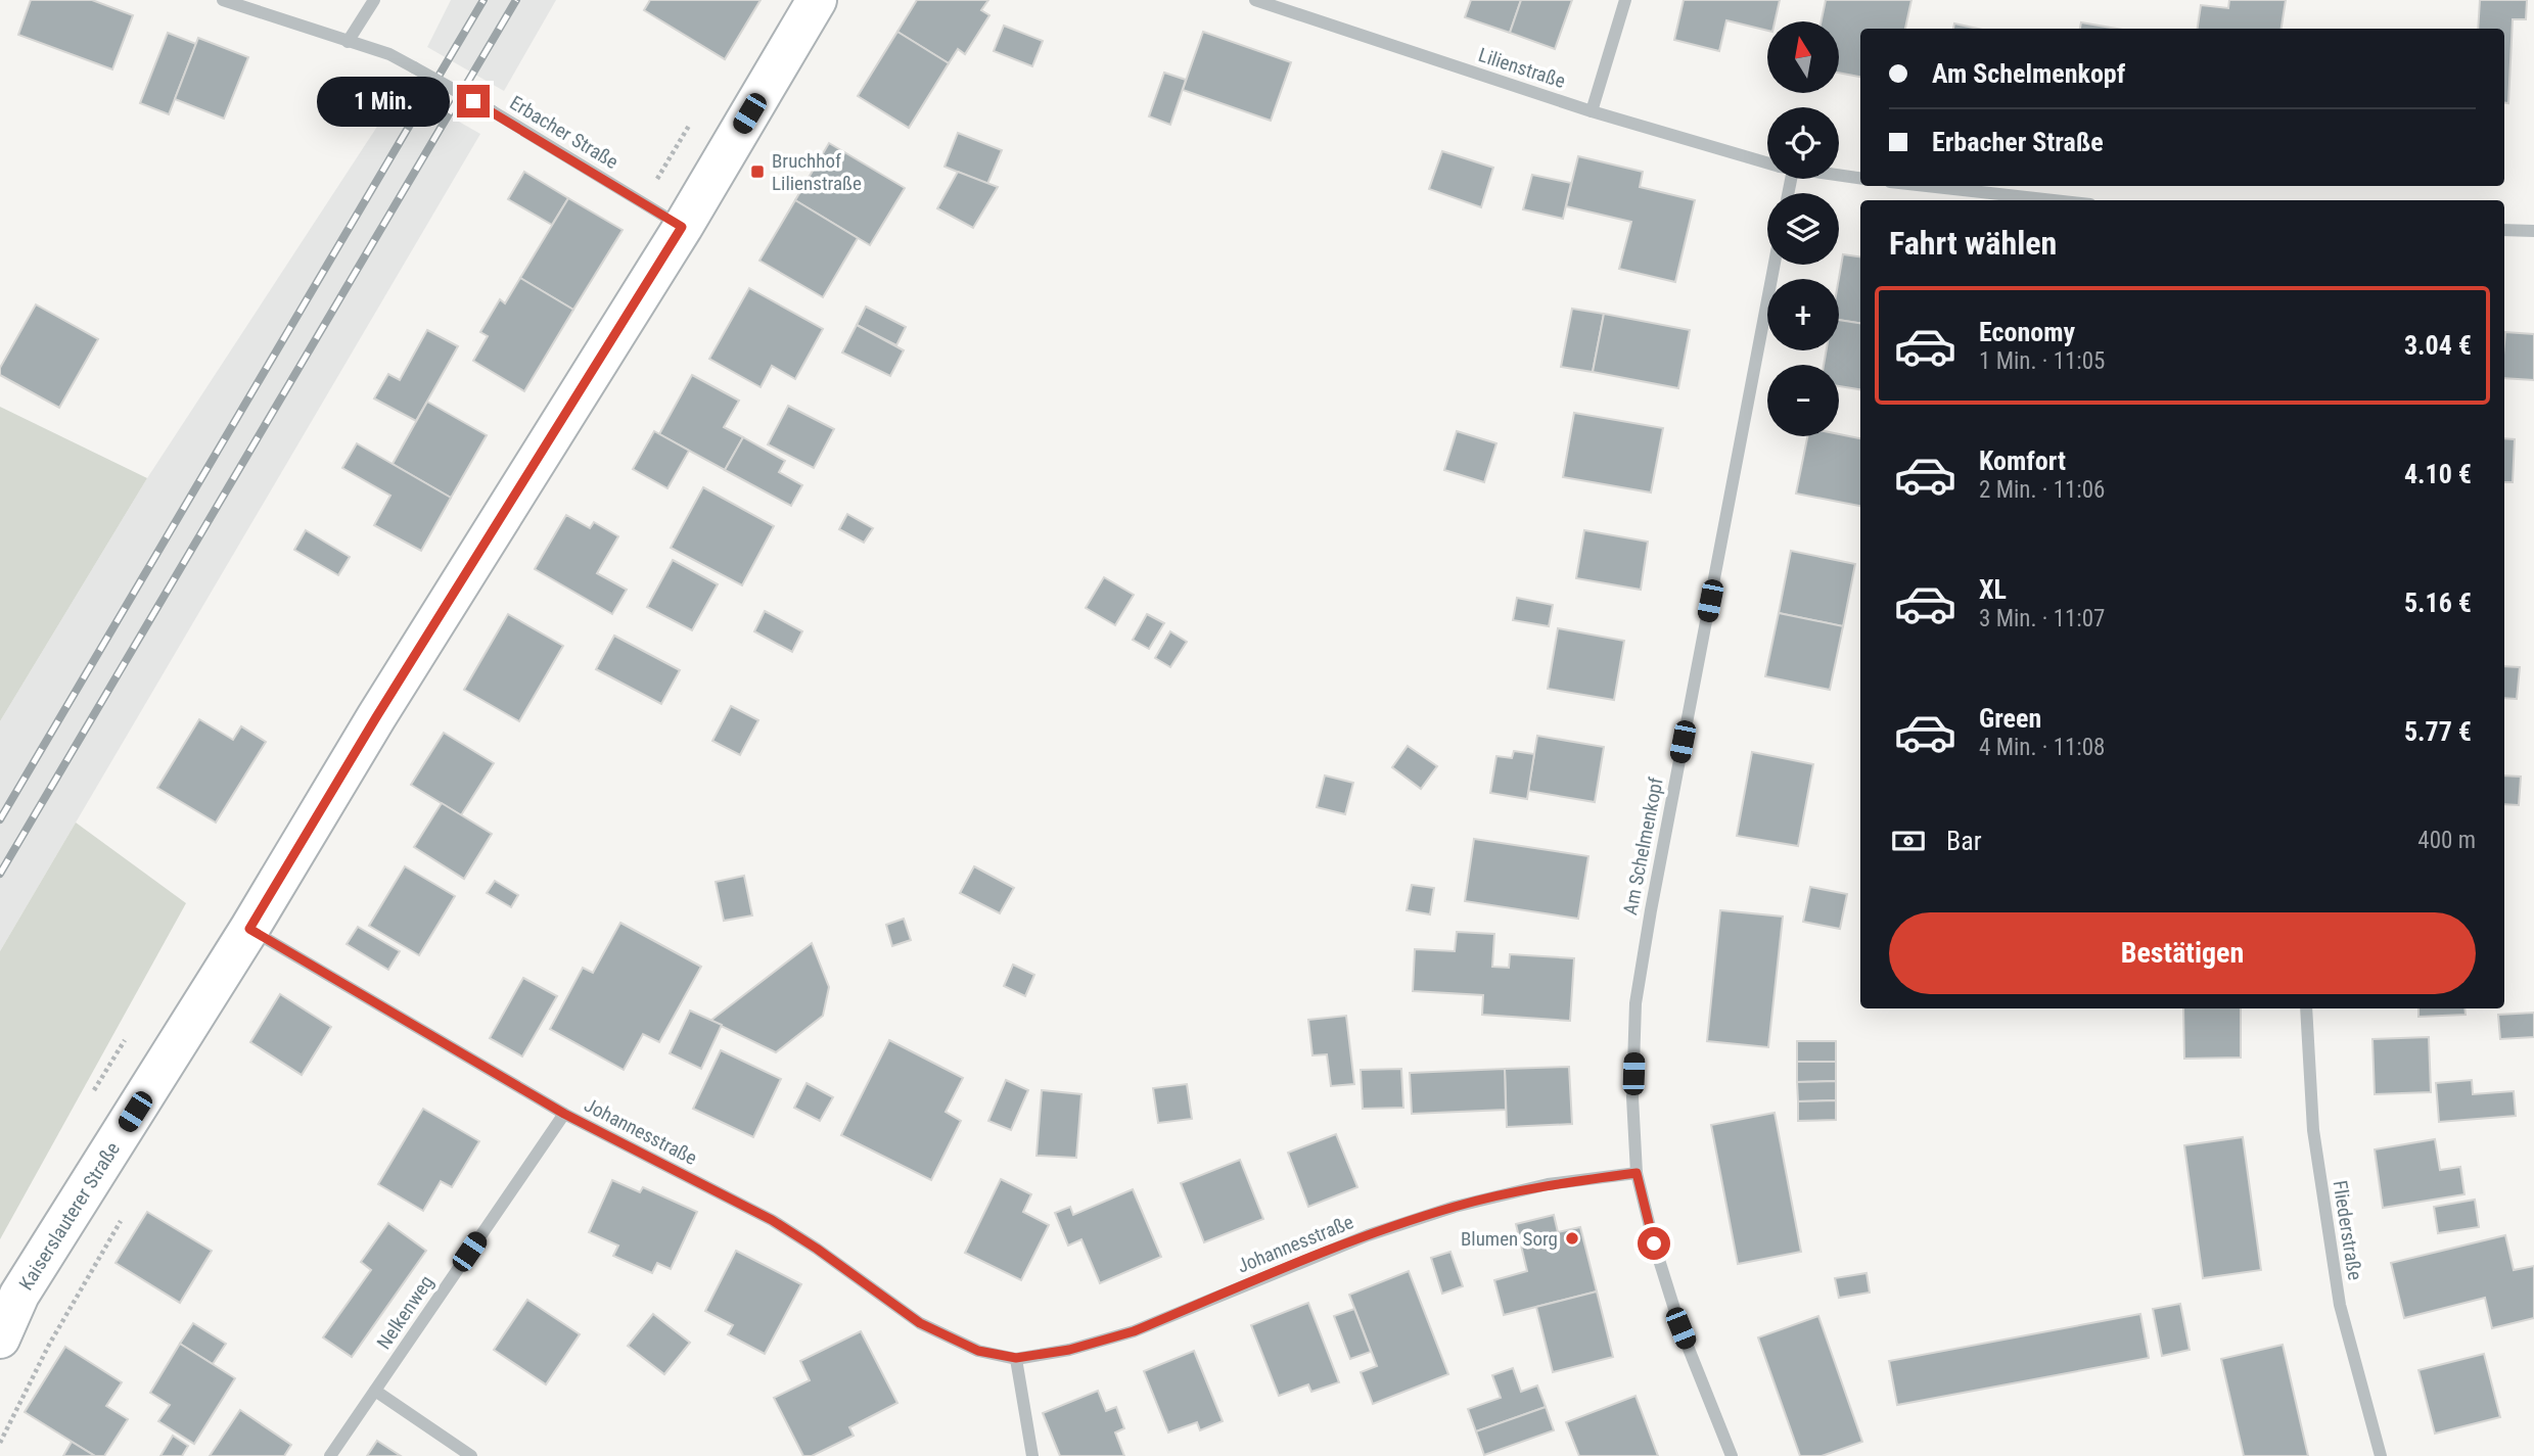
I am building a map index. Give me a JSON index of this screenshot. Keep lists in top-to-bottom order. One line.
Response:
{"streets":{"main road":["Kaiserslauterer Straße"],"street":["Lilienstraße","Erbacher Straße","Am Schelmenkopf","Johannesstraße","Fliederstraße","Nelkenweg"]},"crossings":[["Erbacher Straße","Kaiserslauterer Straße"],["Am Schelmenkopf","Johannesstraße"],["Johannesstraße","Kaiserslauterer Straße"],["Johannesstraße","Nelkenweg"]],"places":{"transit":["Bruchhof Lilienstraße"],"other":["Blumen Sorg"]},"north":"top","page":{"map_buttons":["+","−"],"banner":["Am Schelmenkopf","Erbacher Straße"],"bubble":"1 Min.","heading":"Fahrt wählen","list":[{"name":"Economy","note":"1 Min. · 11:05","value":"3.04 €"},{"name":"Komfort","note":"2 Min. · 11:06","value":"4.10 €"},{"name":"XL","note":"3 Min. · 11:07","value":"5.16 €"},{"name":"Green","note":"4 Min. · 11:08","value":"5.77 €"}],"pay":["Bar","400 m"],"buttons":"Bestätigen"}}
